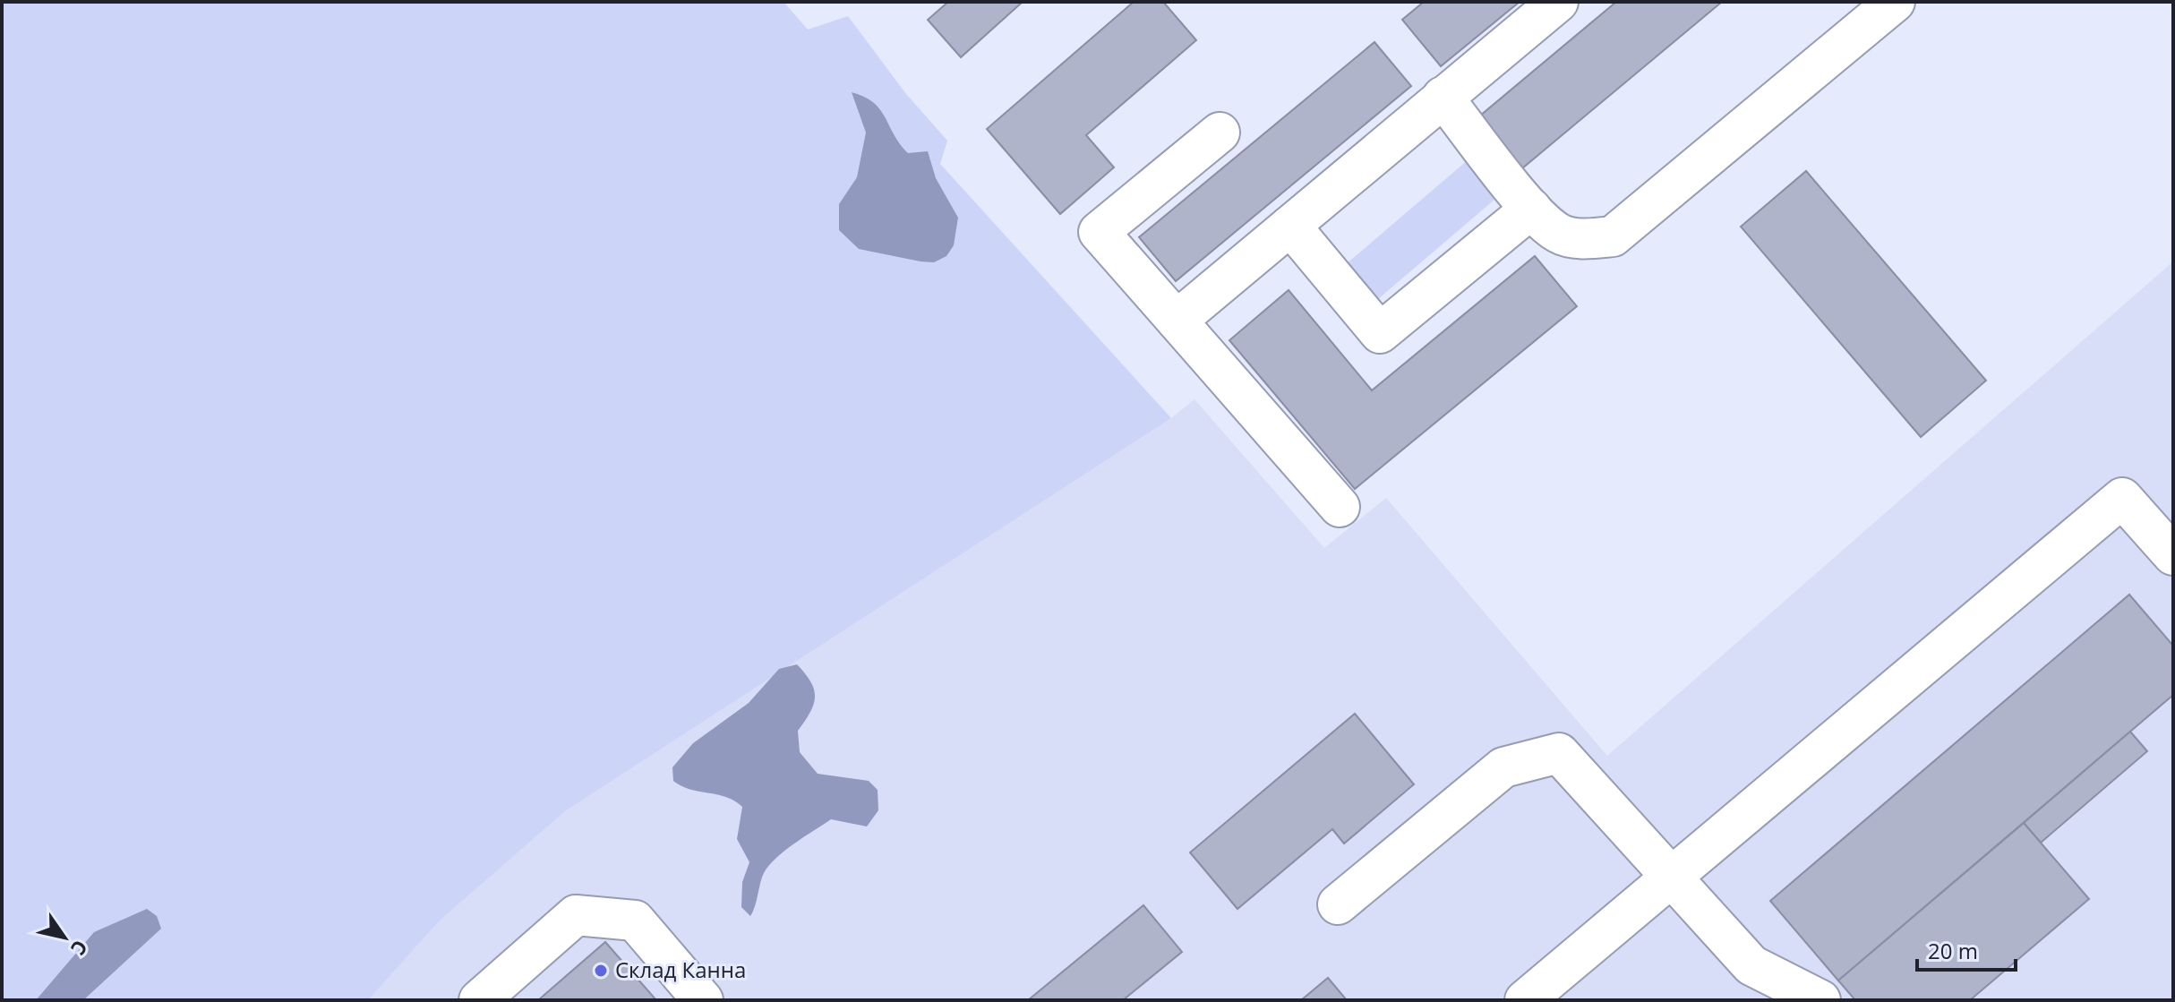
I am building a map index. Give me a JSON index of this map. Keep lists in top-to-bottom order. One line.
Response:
{"places":["Склад Канна"],"scale_bar":"20 m","north":"bottom right"}
